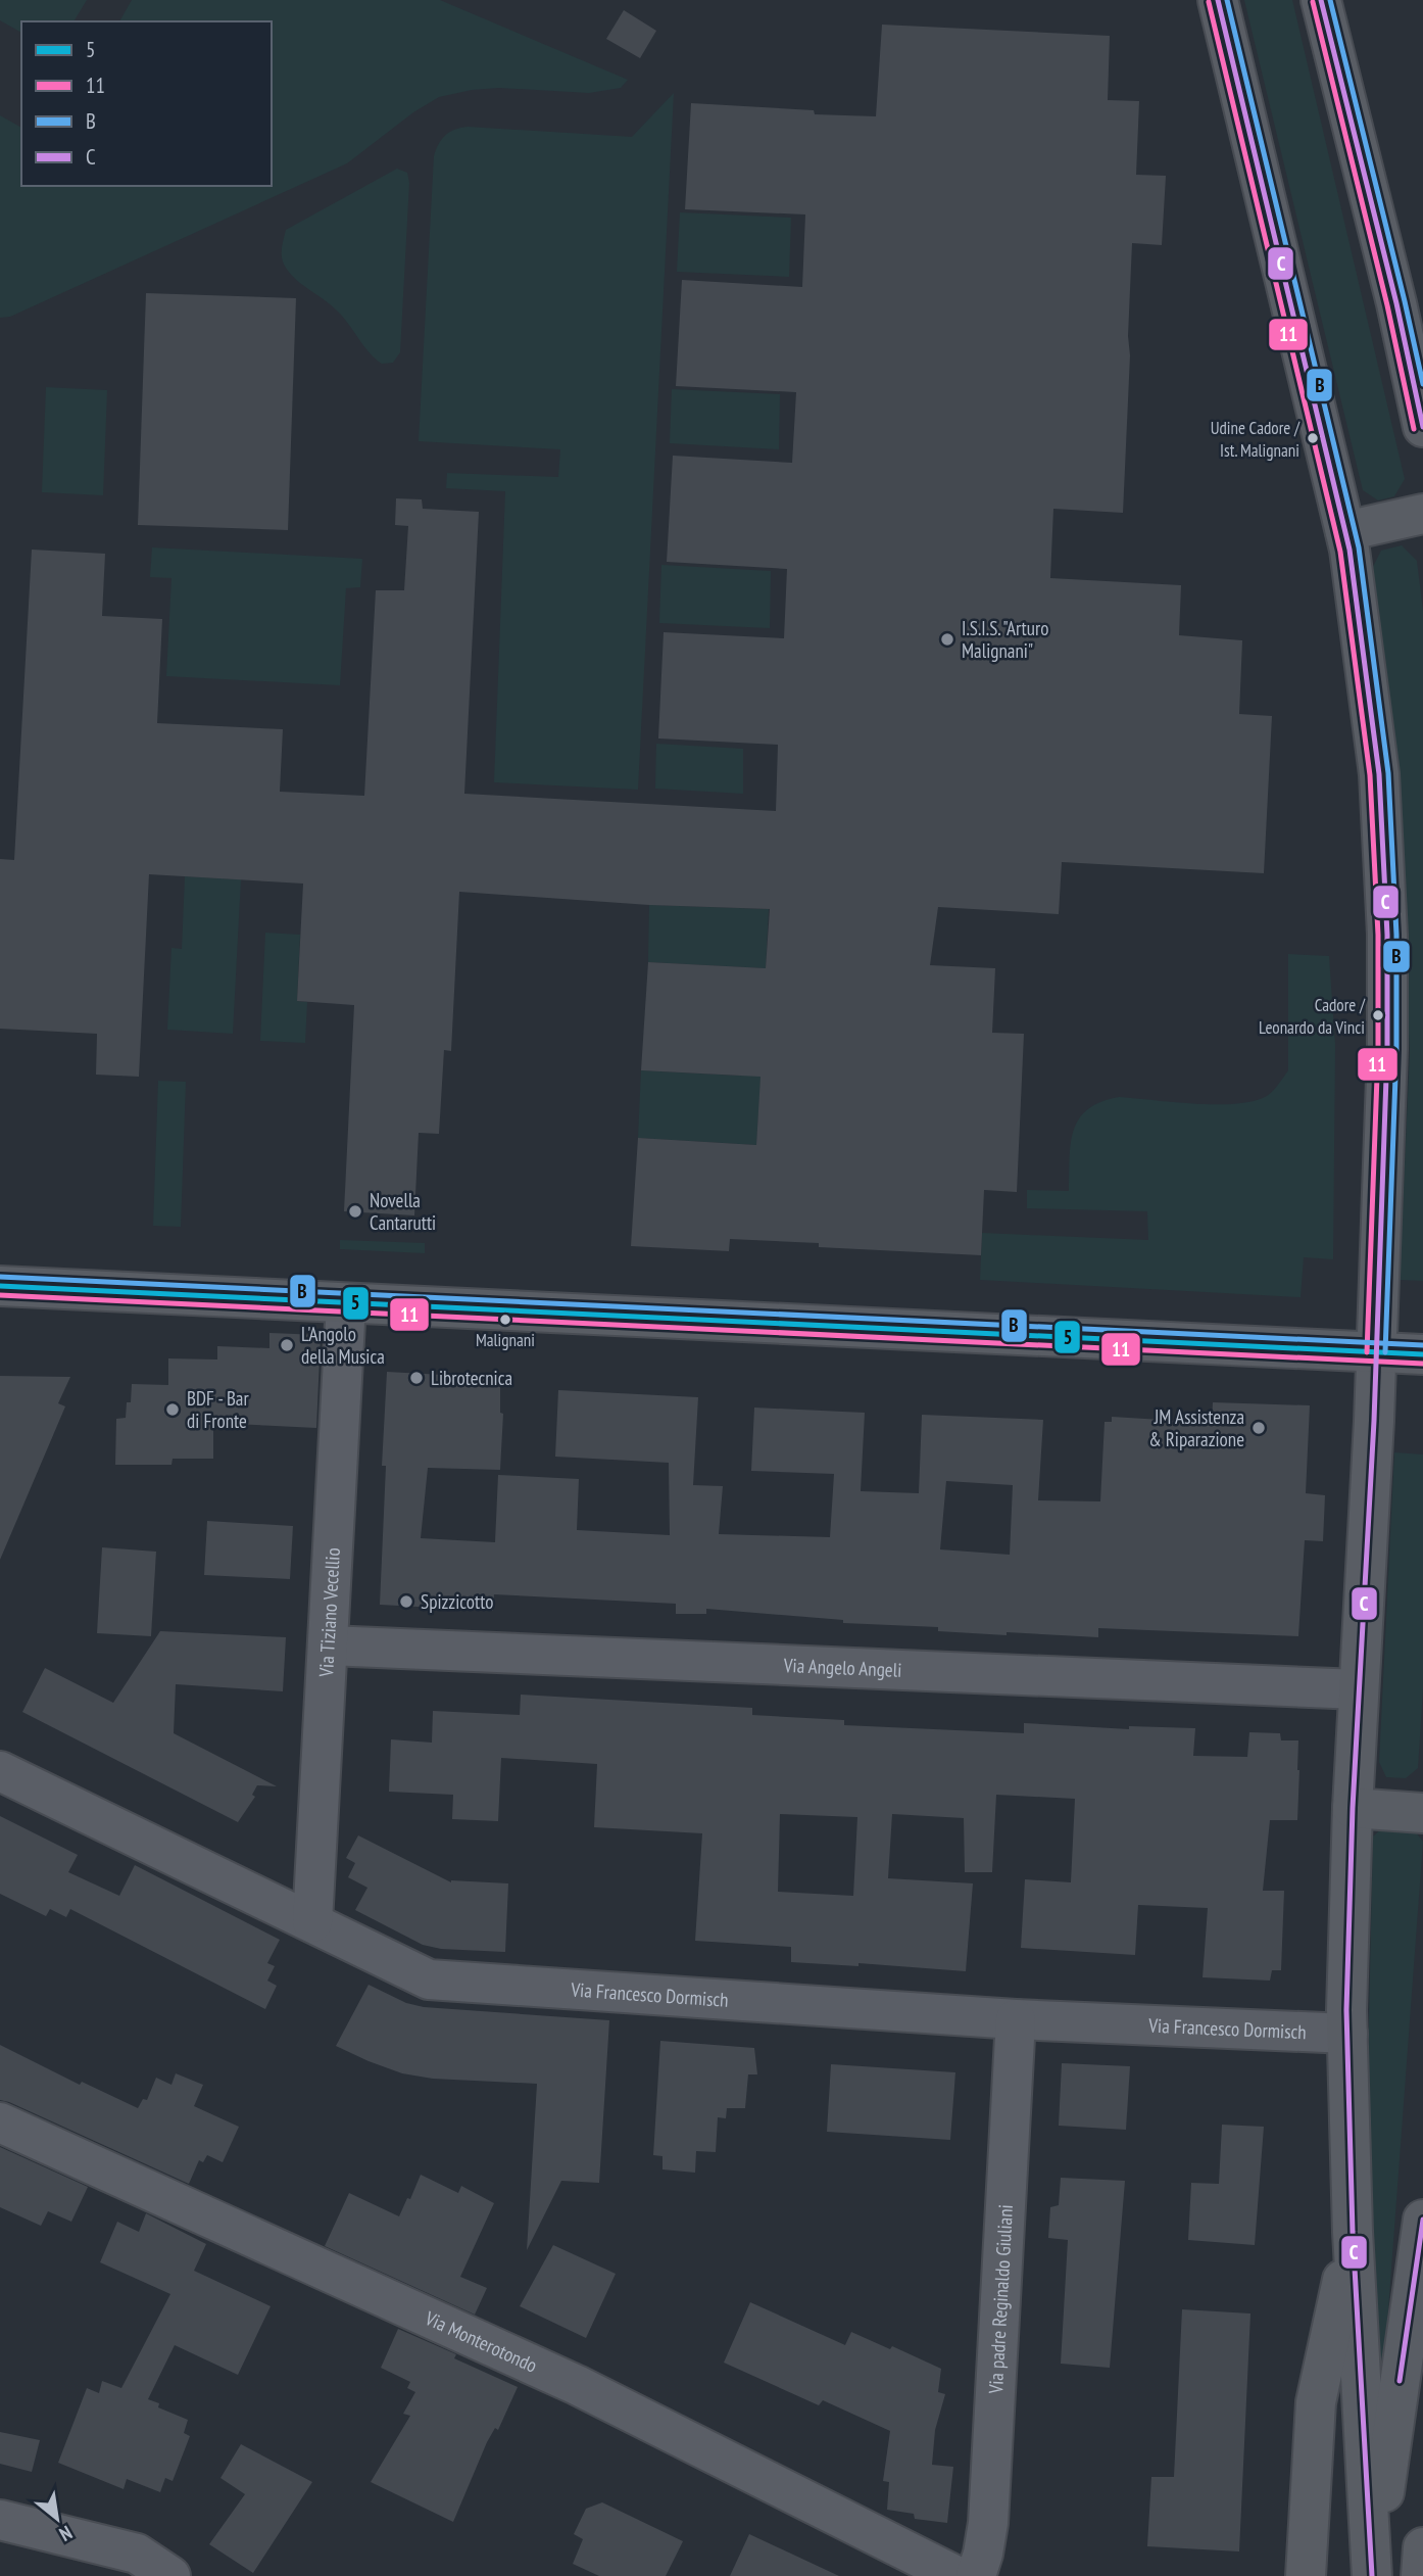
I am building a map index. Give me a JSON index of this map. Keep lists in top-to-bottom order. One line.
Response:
{"streets":{"street":["Via Tiziano Vecellio","Via Angelo Angeli","Via Francesco Dormisch","Via padre Reginaldo Giuliani","Via Monterotondo"]},"crossings":[["Via Tiziano Vecellio","Via Angelo Angeli"],["Via Tiziano Vecellio","Via Francesco Dormisch"],["Via Francesco Dormisch","Via padre Reginaldo Giuliani"]],"places":["Udine Cadore / Ist. Malignani","I.S.I.S. \"Arturo Malignani\"","Cadore / Leonardo da Vinci","Novella Cantarutti","Malignani","L'Angolo della Musica","Librotecnica","BDF - Bar di Fronte","JM Assistenza & Riparazione","Spizzicotto"],"lines":["transit line B","transit line C","transit line 11","transit line 5"],"legend":["5","11","B","C"],"north":"bottom right"}
